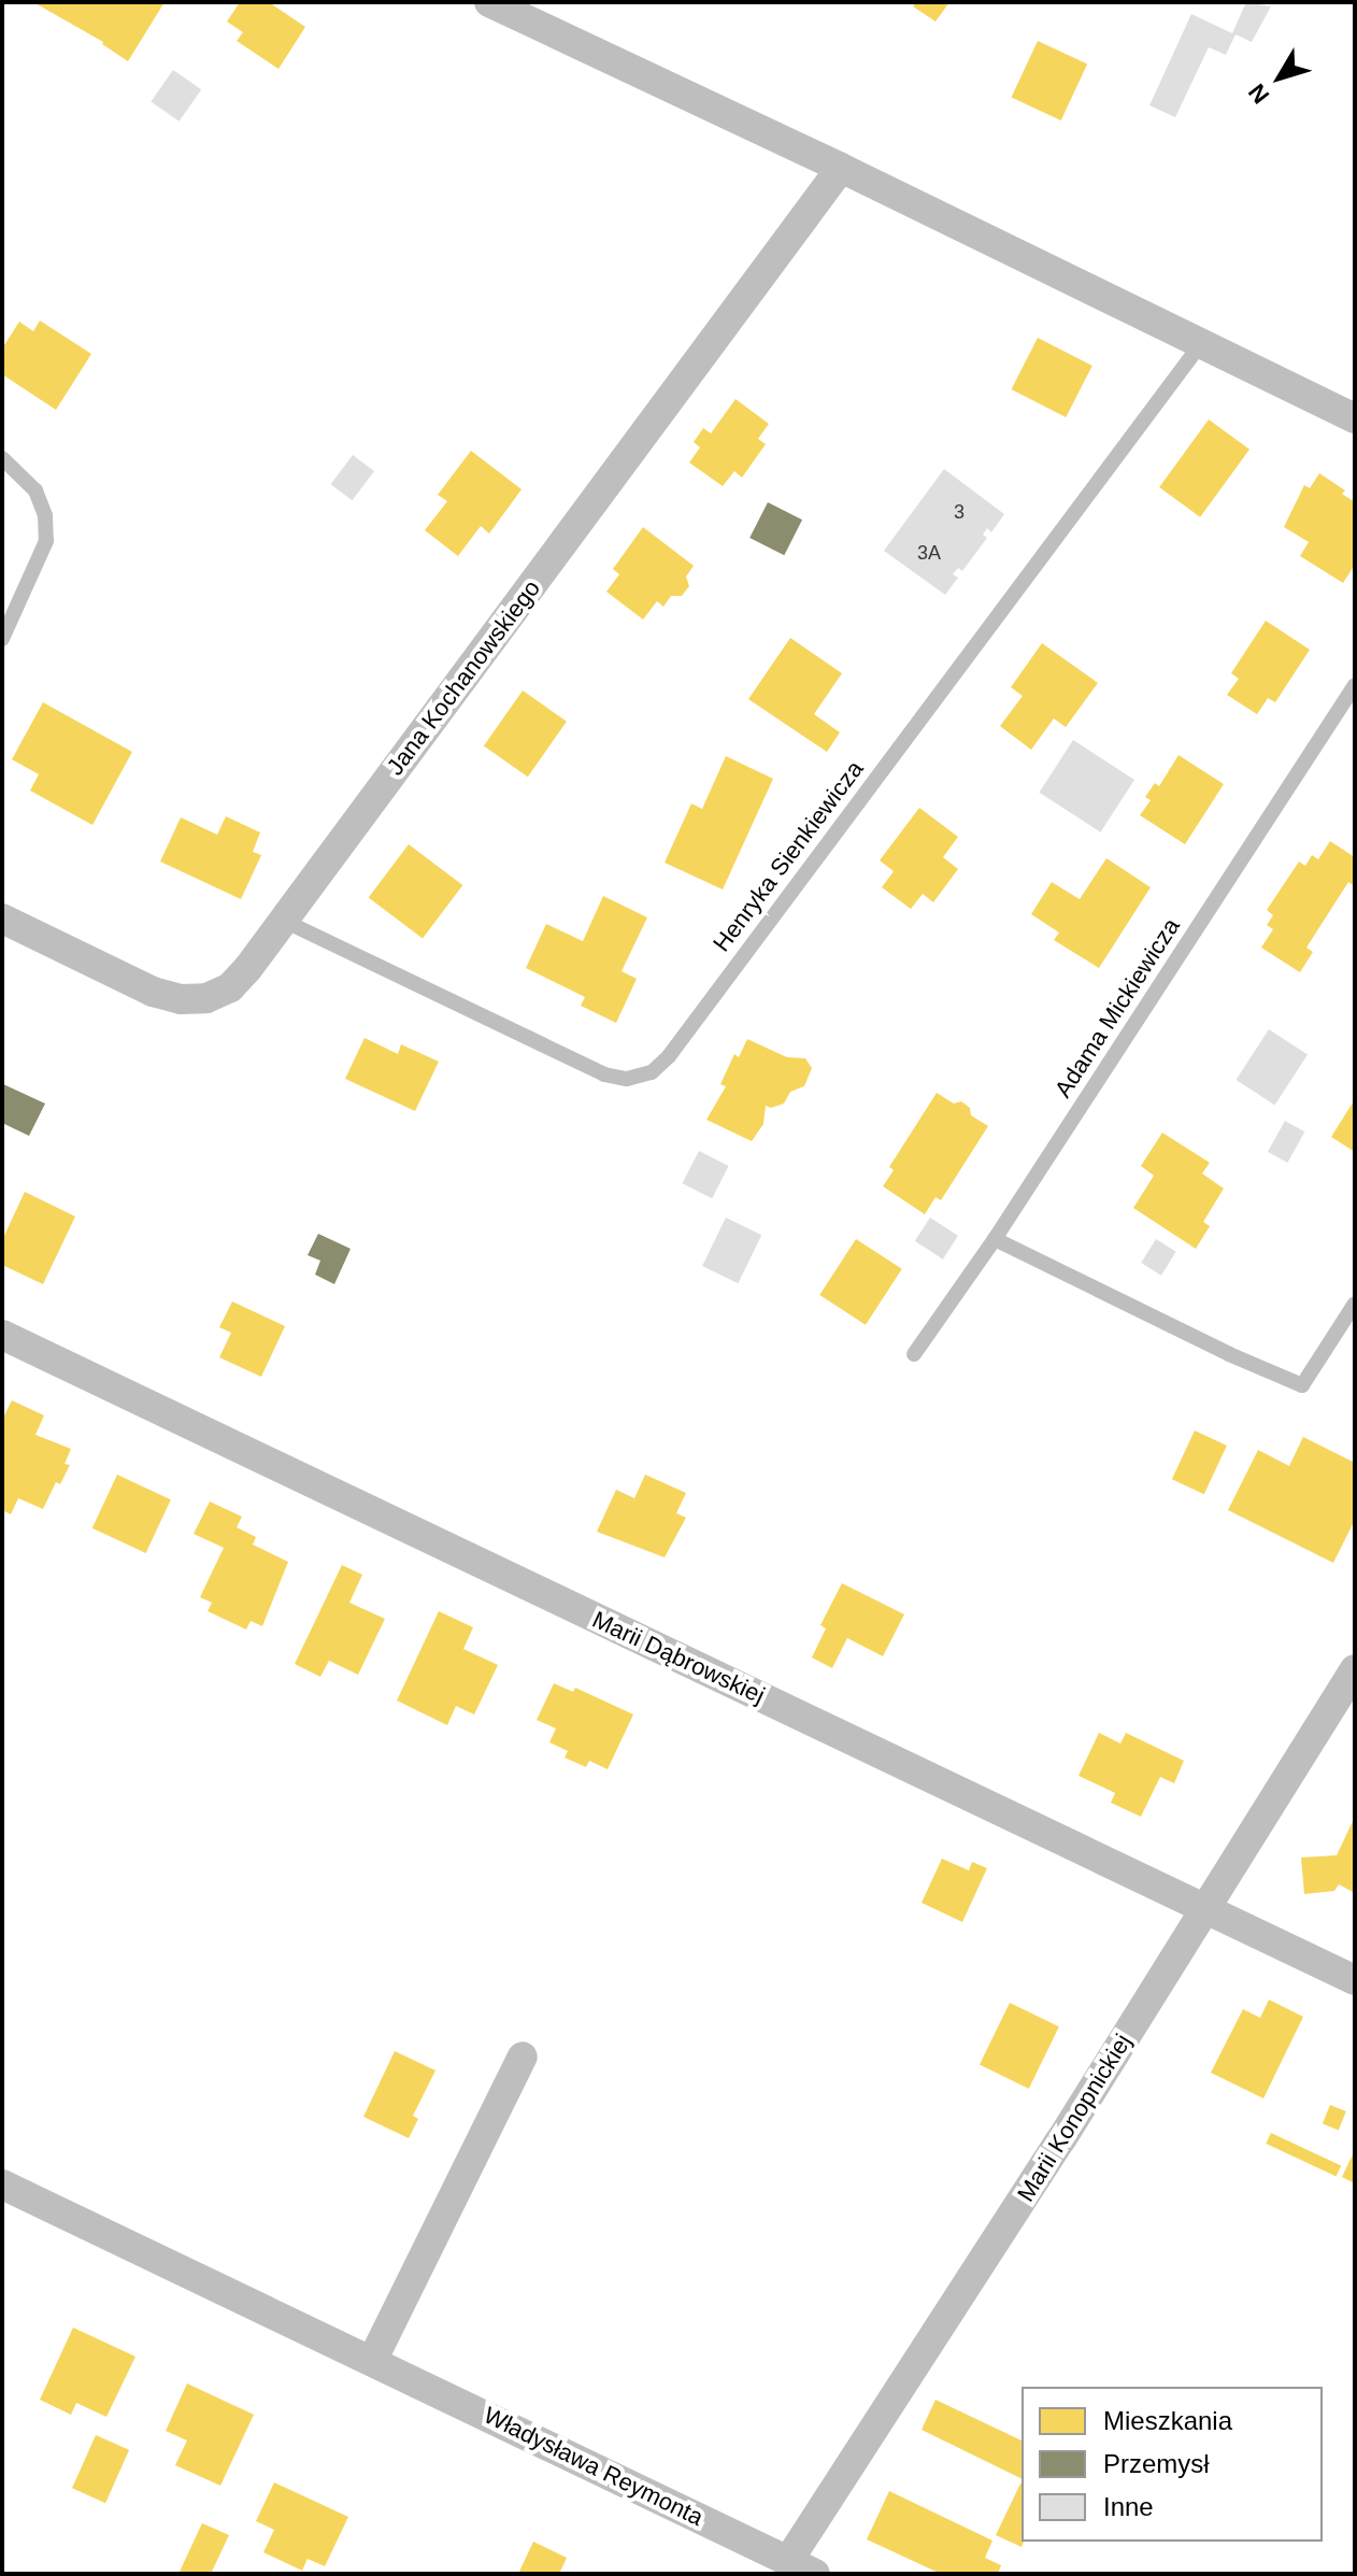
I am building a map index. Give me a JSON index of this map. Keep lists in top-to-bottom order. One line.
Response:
{"streets":{"street":["Jana Kochanowskiego","Marii Dąbrowskiej","Marii Konopnickiej","Władysława Reymonta"],"lane":["Henryka Sienkiewicza","Adama Mickiewicza"]},"crossings":[["Jana Kochanowskiego","Henryka Sienkiewicza"],["Marii Dąbrowskiej","Marii Konopnickiej"],["Marii Konopnickiej","Władysława Reymonta"]],"house_numbers":["3","3A"],"legend":["Mieszkania","Przemysł","Inne"],"north":"bottom left"}
